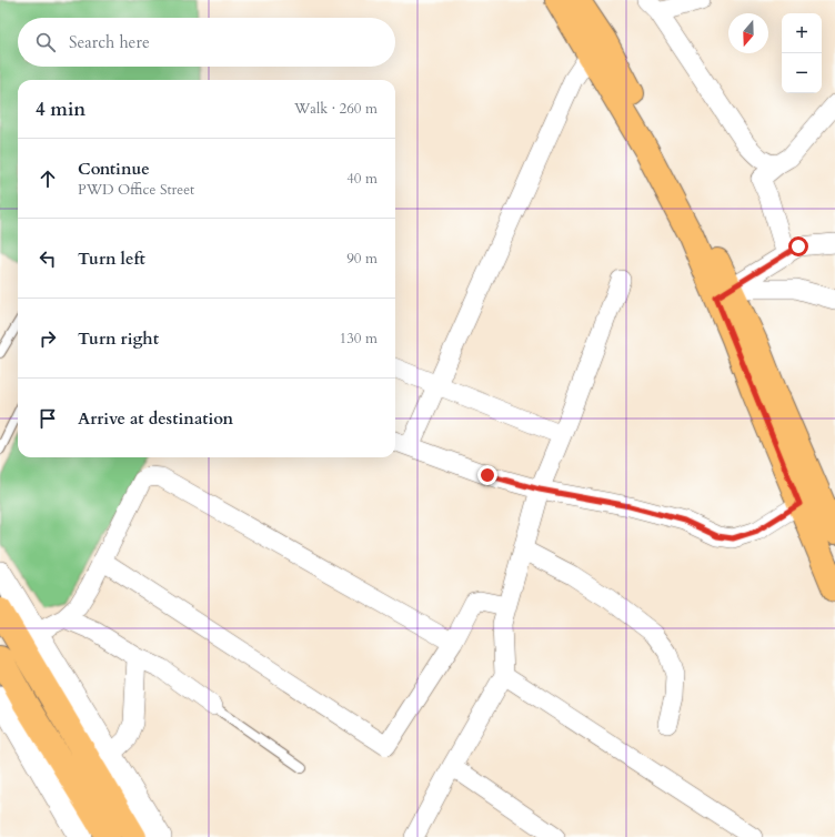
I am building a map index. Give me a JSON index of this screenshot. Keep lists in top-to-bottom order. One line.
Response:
{"north":"bottom","page":{"map_buttons":["+","−"],"search":"Search here","heading":["4 min","Walk · 260 m"],"list":[["Continue","PWD Office Street","40 m"],["Turn left","90 m"],["Turn right","130 m"],"Arrive at destination"]}}
